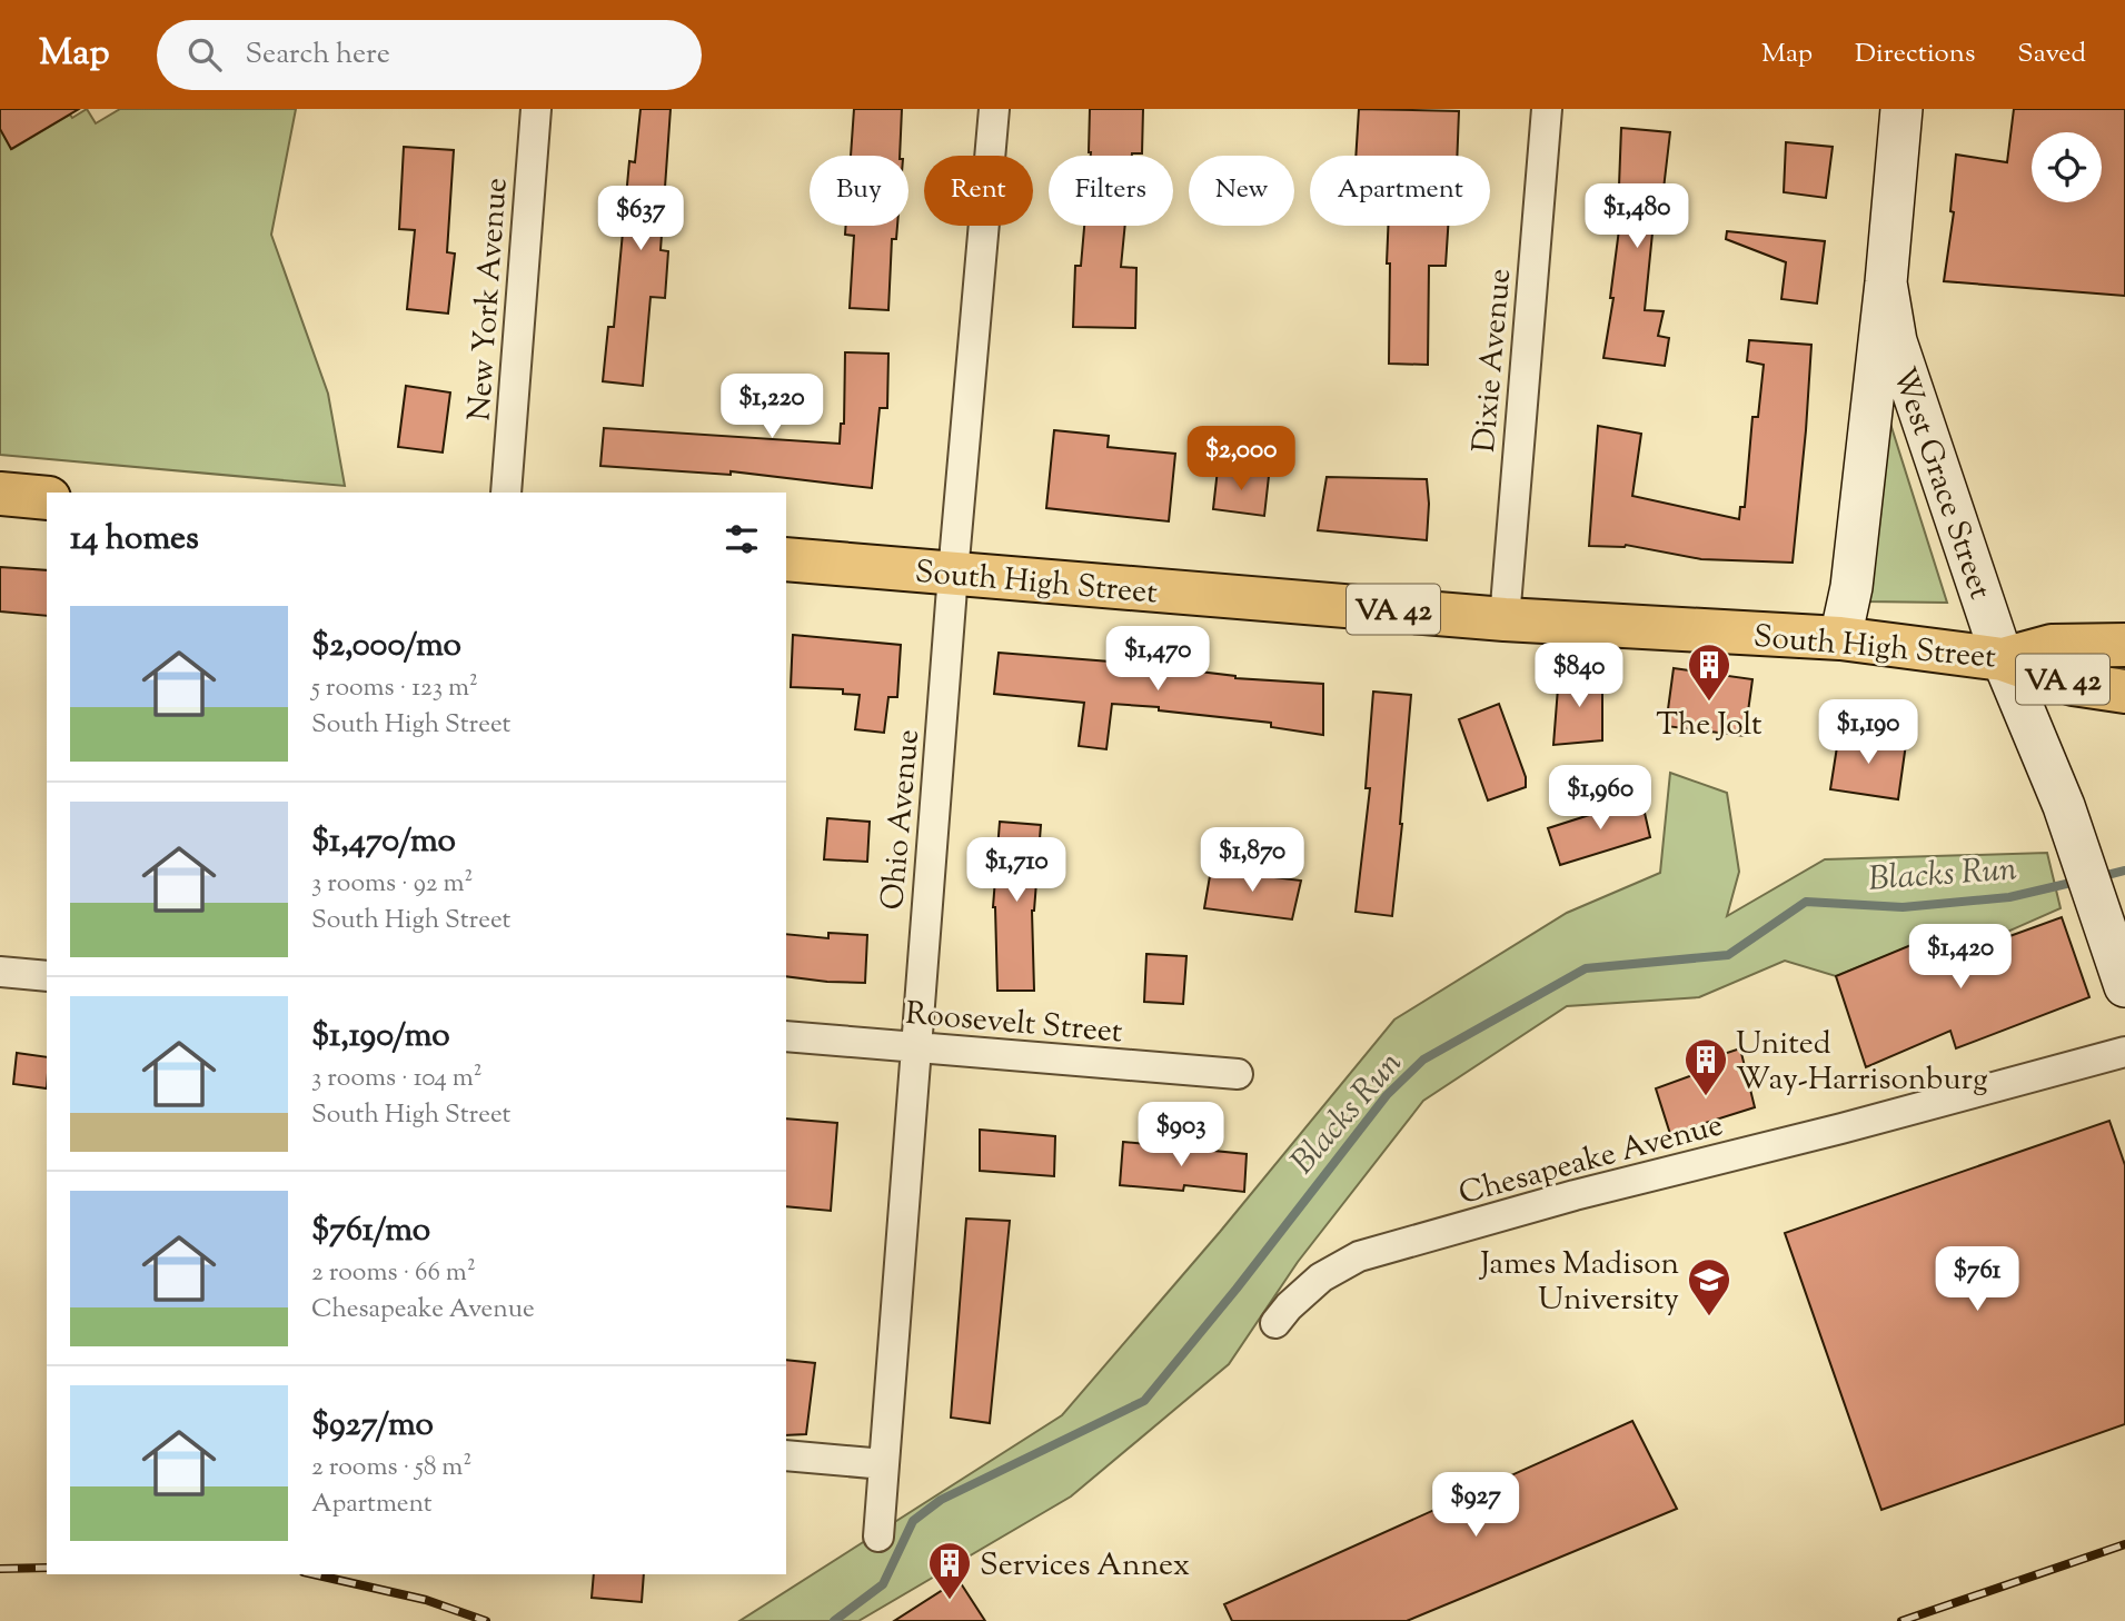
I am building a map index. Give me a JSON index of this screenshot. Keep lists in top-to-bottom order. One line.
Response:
{"streets":{"main road":["South High Street","VA 42"],"street":["New York Avenue","Dixie Avenue","West Grace Street","Ohio Avenue","Roosevelt Street","Chesapeake Avenue"]},"crossings":[["Dixie Avenue","South High Street"],["West Grace Street","South High Street"],["West Grace Street","VA 42"],["South High Street","VA 42"],["South High Street","Ohio Avenue"],["Ohio Avenue","Roosevelt Street"]],"water":["Blacks Run"],"places":{"building":["The Jolt","United Way-Harrisonburg","Services Annex"],"school or university":["James Madison University"]},"page":{"header":"Map","search":"Search here","nav":["Map","Directions","Saved"],"chip":["Buy","Rent","Filters","New","Apartment"],"price":["$1,480","$637","$1,220","$2,000","$1,470","$840","$1,190","$1,960","$1,870","$1,710","$1,420","$903","$761","$927"],"heading":"14 homes","list":[{"name":"$2,000/mo","note":"5 rooms · 123 m² · South High Street"},{"name":"$1,470/mo","note":"3 rooms · 92 m² · South High Street"},{"name":"$1,190/mo","note":"3 rooms · 104 m² · South High Street"},{"name":"$761/mo","note":"2 rooms · 66 m² · Chesapeake Avenue"},{"name":"$927/mo","note":"2 rooms · 58 m² · Apartment"}]}}
